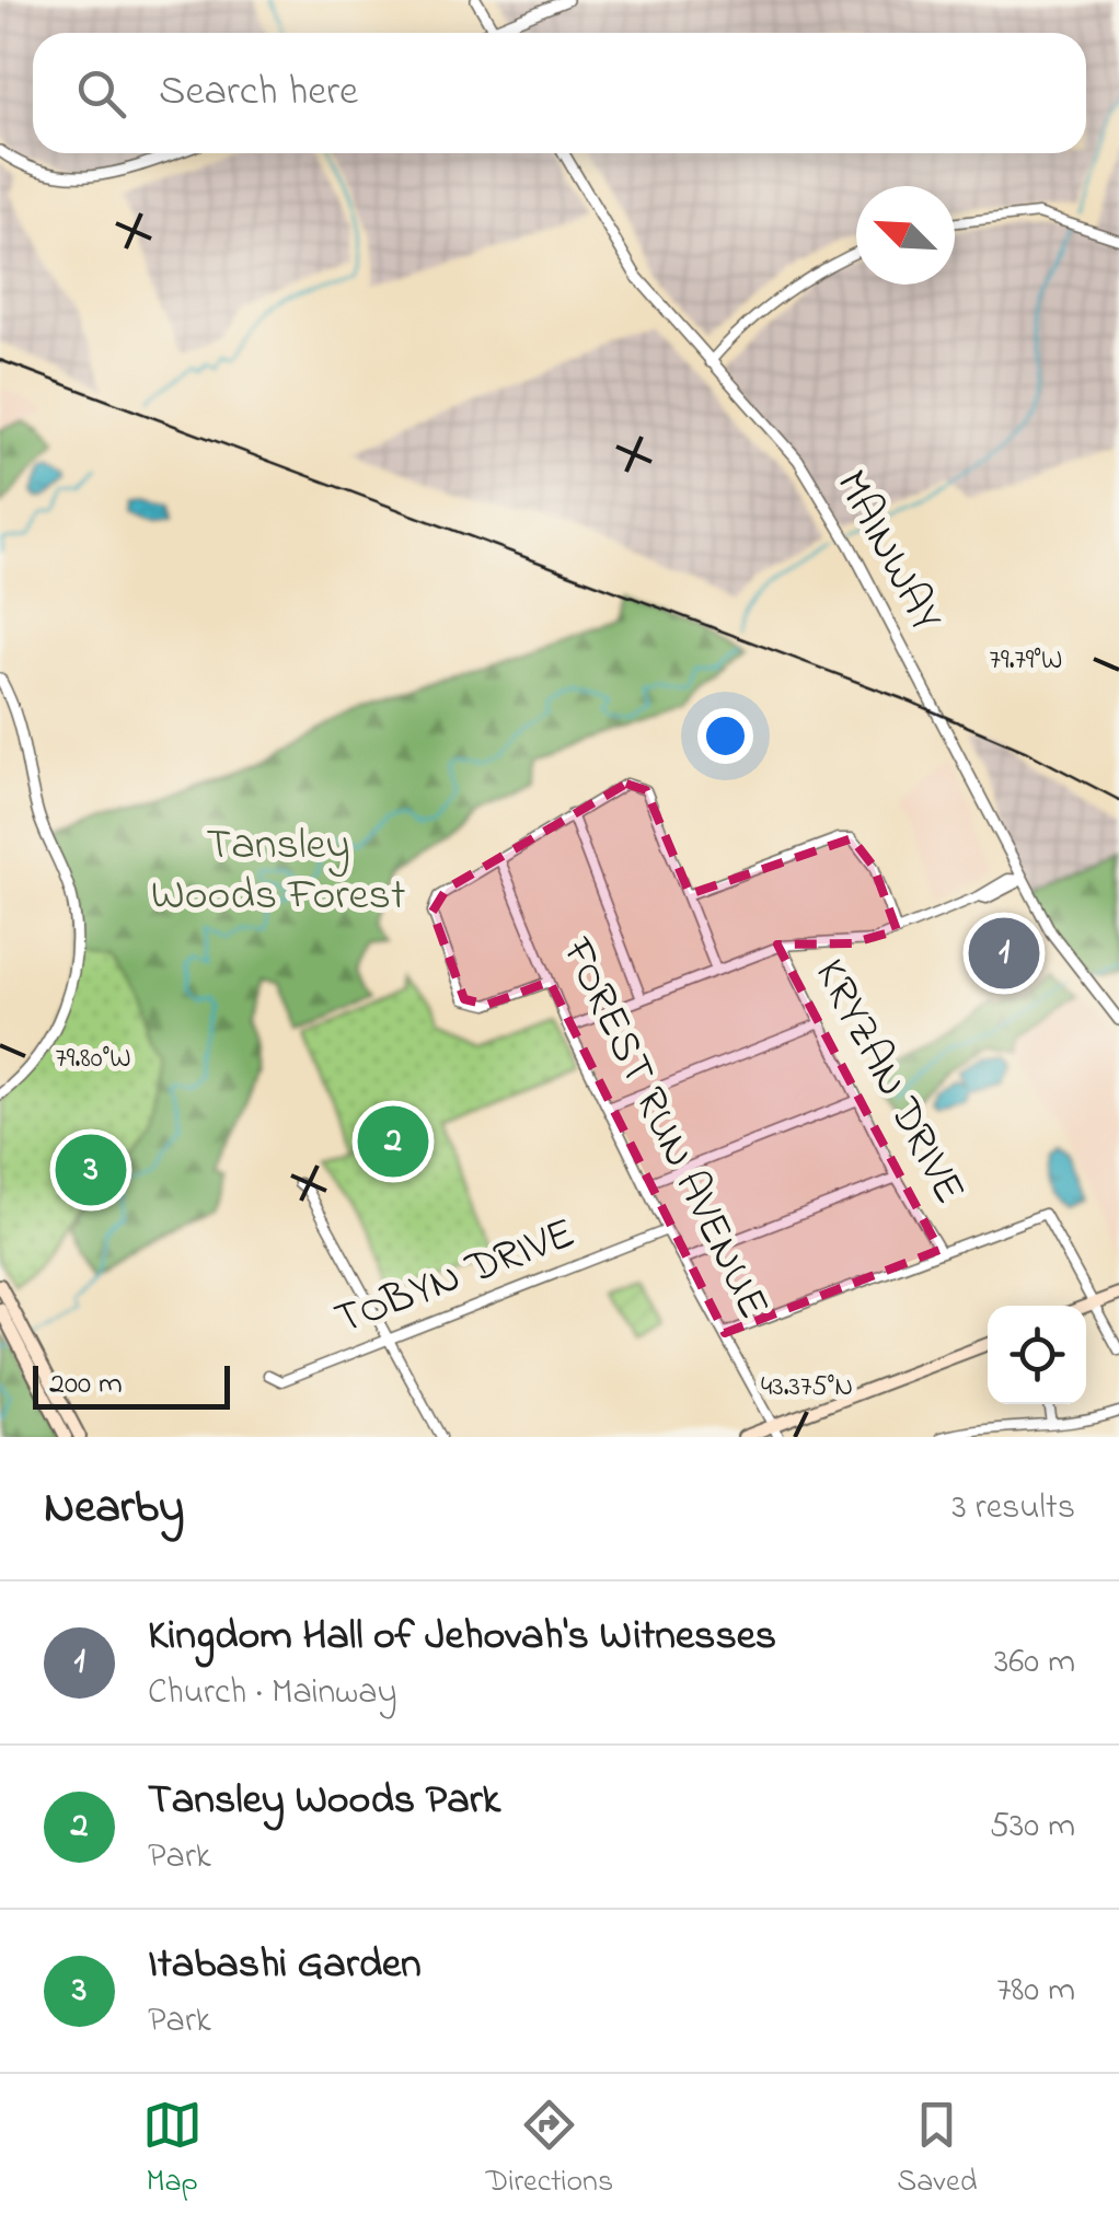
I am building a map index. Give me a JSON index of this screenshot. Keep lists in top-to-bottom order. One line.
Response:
{"streets":{"street":["MAINWAY","KRYZAN DRIVE","FOREST RUN AVENUE","TOBYN DRIVE"]},"crossings":[["FOREST RUN AVENUE","TOBYN DRIVE"]],"parks":["Tansley Woods Forest"],"scale_bar":"200 m","north":"top left","page":{"search":"Search here","pins":["1","2","3"],"scale":"200 m","heading":["Nearby","3 results"],"list":[{"mark":"1","name":"Kingdom Hall of Jehovah's Witnesses","note":"Church · Mainway","value":"360 m"},{"mark":"2","name":"Tansley Woods Park","note":"Park","value":"530 m"},{"mark":"3","name":"Itabashi Garden","note":"Park","value":"780 m"}],"nav":["Map","Directions","Saved"]},"coordinates":["79.79°W","79.80°W","43.375°N"]}
